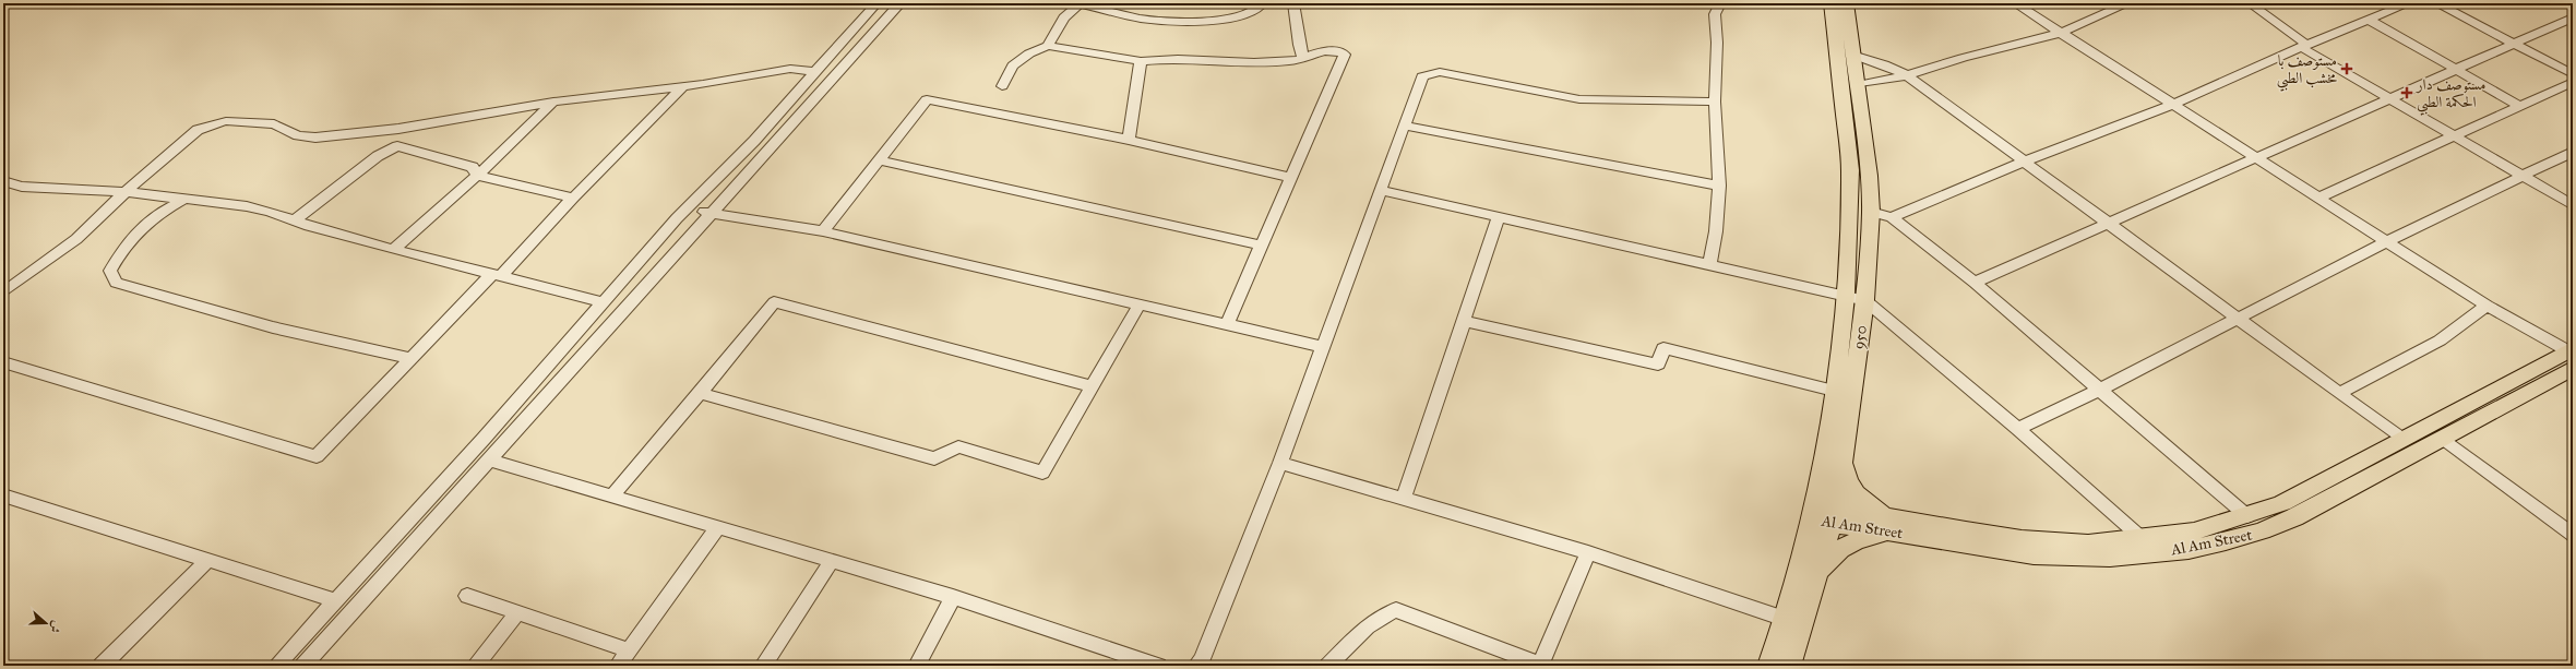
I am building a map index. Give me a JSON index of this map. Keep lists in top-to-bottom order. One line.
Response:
{"streets":{"main road":["950","Al Am Street"]},"crossings":[["950","Al Am Street"]],"places":{"health":["مستوصف با مخشب الطبي","مستوصف دار الحكمة الطبي"]},"north":"right"}
